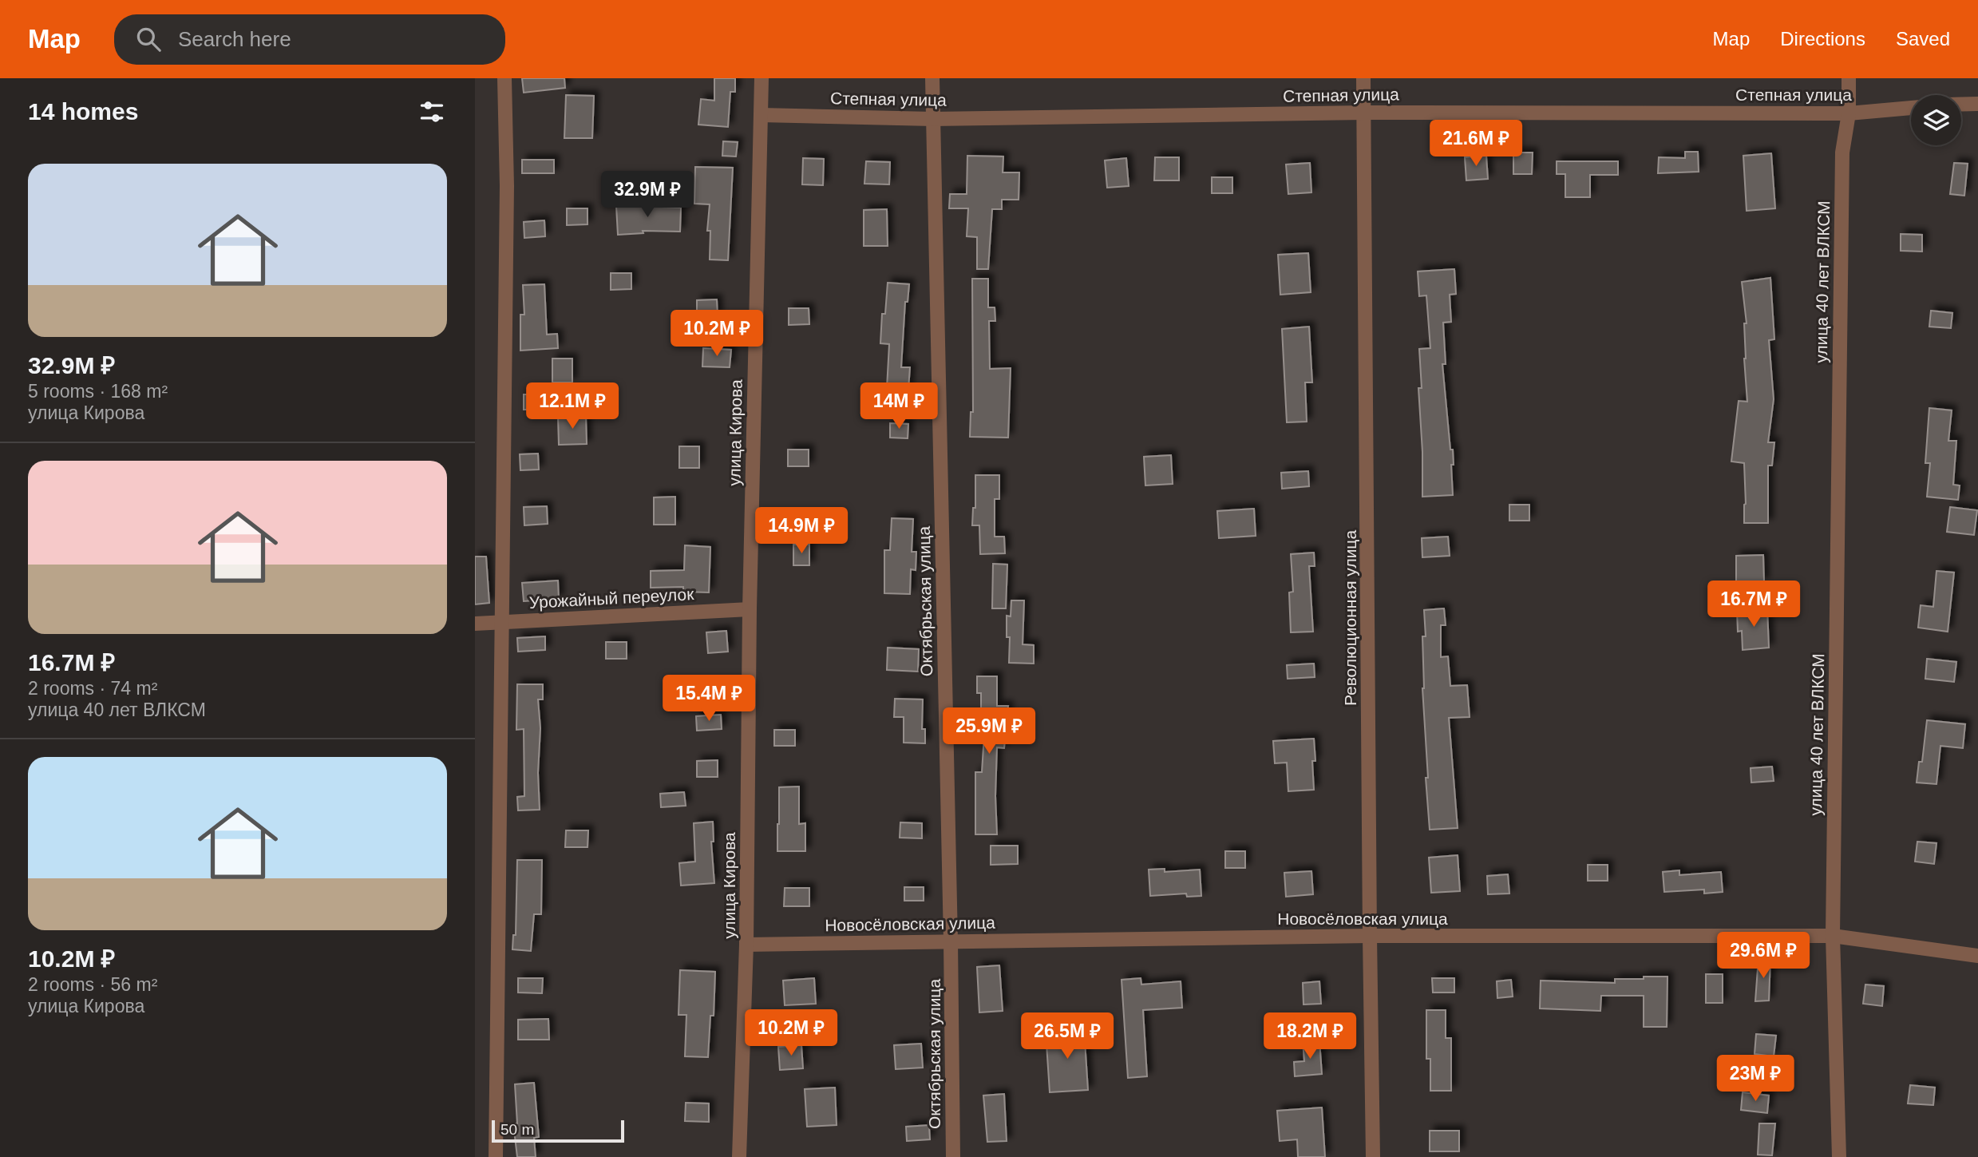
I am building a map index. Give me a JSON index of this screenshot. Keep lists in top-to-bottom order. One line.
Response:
{"streets":{"street":["Степная улица","улица 40 лет ВЛКСМ","улица Кирова","Урожайный переулок","Октябрьская улица","Революционная улица","Новосёловская улица"]},"crossings":[["Степная улица","улица 40 лет ВЛКСМ"],["Степная улица","улица Кирова"],["Степная улица","Октябрьская улица"],["Степная улица","Революционная улица"],["улица 40 лет ВЛКСМ","Новосёловская улица"],["улица Кирова","Урожайный переулок"],["улица Кирова","Новосёловская улица"],["Октябрьская улица","Новосёловская улица"],["Революционная улица","Новосёловская улица"]],"scale_bar":"50 m","page":{"header":"Map","search":"Search here","nav":["Map","Directions","Saved"],"heading":"14 homes","price":["21.6M ₽","32.9M ₽","10.2M ₽","12.1M ₽","14M ₽","14.9M ₽","16.7M ₽","15.4M ₽","25.9M ₽","29.6M ₽","10.2M ₽","26.5M ₽","18.2M ₽","23M ₽"],"list":[{"name":"32.9M ₽","note":"5 rooms · 168 m² · улица Кирова"},{"name":"16.7M ₽","note":"2 rooms · 74 m² · улица 40 лет ВЛКСМ"},{"name":"10.2M ₽","note":"2 rooms · 56 m² · улица Кирова"}],"scale":"50 m"}}
